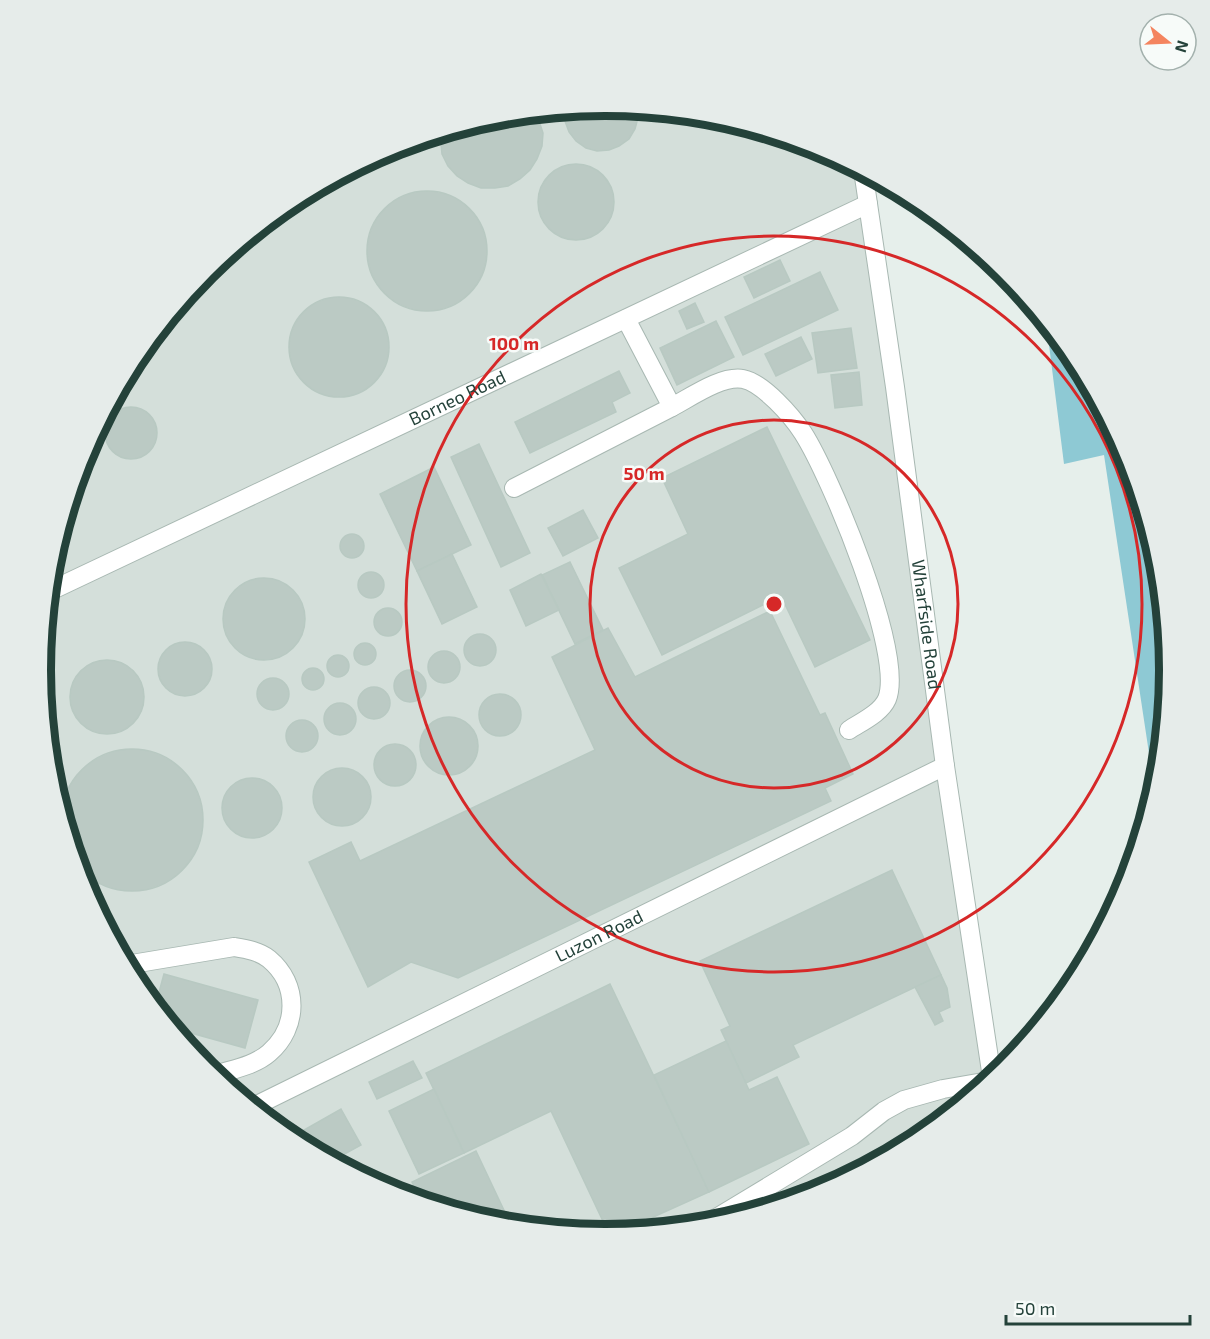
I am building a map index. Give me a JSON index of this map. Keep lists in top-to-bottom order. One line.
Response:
{"streets":{"street":["Borneo Road","Wharfside Road","Luzon Road"]},"crossings":[["Borneo Road","Wharfside Road"],["Wharfside Road","Luzon Road"]],"scale_bar":"50 m","north":"right","rings":["100 m","50 m"]}
